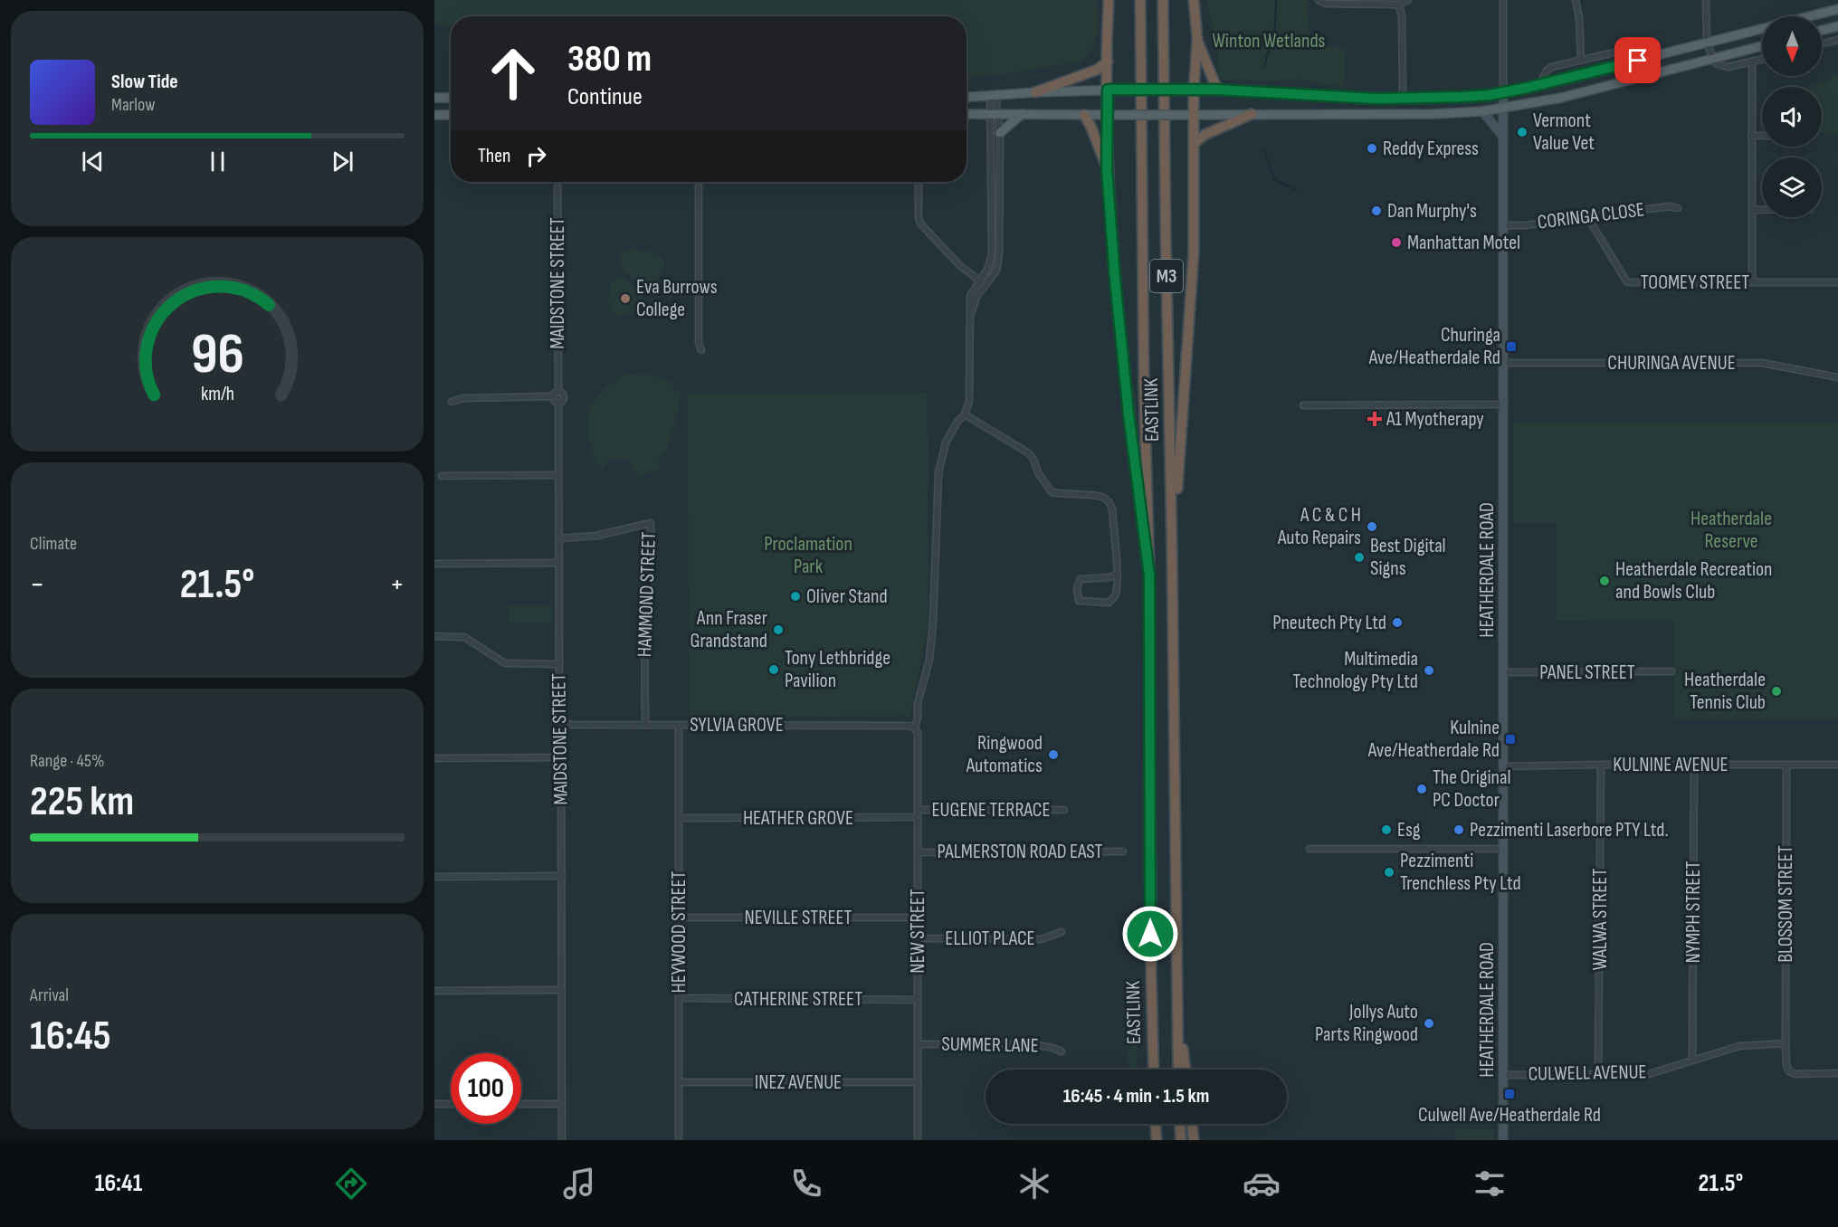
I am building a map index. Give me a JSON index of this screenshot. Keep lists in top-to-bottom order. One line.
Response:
{"streets":{"highway":["M3","EASTLINK"],"main road":["HEATHERDALE ROAD"],"street":["CORINGA CLOSE","TOOMEY STREET","MAIDSTONE STREET","CHURINGA AVENUE","HAMMOND STREET","PANEL STREET","SYLVIA GROVE","KULNINE AVENUE","EUGENE TERRACE","HEATHER GROVE","PALMERSTON ROAD EAST","BLOSSOM STREET","NYMPH STREET","NEVILLE STREET","WALWA STREET","NEW STREET","HEYWOOD STREET","ELLIOT PLACE","CATHERINE STREET","SUMMER LANE","CULWELL AVENUE","INEZ AVENUE"]},"crossings":[["CORINGA CLOSE","TOOMEY STREET"],["CORINGA CLOSE","HEATHERDALE ROAD"],["MAIDSTONE STREET","HAMMOND STREET"],["MAIDSTONE STREET","SYLVIA GROVE"],["CHURINGA AVENUE","HEATHERDALE ROAD"],["HEATHERDALE ROAD","PANEL STREET"],["HEATHERDALE ROAD","KULNINE AVENUE"],["HEATHERDALE ROAD","CULWELL AVENUE"],["HAMMOND STREET","SYLVIA GROVE"],["SYLVIA GROVE","NEW STREET"],["SYLVIA GROVE","HEYWOOD STREET"],["KULNINE AVENUE","BLOSSOM STREET"],["KULNINE AVENUE","NYMPH STREET"],["KULNINE AVENUE","WALWA STREET"],["EUGENE TERRACE","NEW STREET"],["HEATHER GROVE","NEW STREET"],["HEATHER GROVE","HEYWOOD STREET"],["PALMERSTON ROAD EAST","NEW STREET"],["BLOSSOM STREET","CULWELL AVENUE"],["NYMPH STREET","CULWELL AVENUE"],["NEVILLE STREET","NEW STREET"],["NEVILLE STREET","HEYWOOD STREET"],["WALWA STREET","CULWELL AVENUE"],["NEW STREET","ELLIOT PLACE"],["NEW STREET","CATHERINE STREET"],["NEW STREET","SUMMER LANE"],["NEW STREET","INEZ AVENUE"],["HEYWOOD STREET","CATHERINE STREET"],["HEYWOOD STREET","INEZ AVENUE"]],"parks":["Winton Wetlands","Heatherdale Reserve","Proclamation Park"],"places":{"other":["Vermont Value Vet","Reddy Express","Dan Murphy's","Manhattan Motel","Eva Burrows College","A C & C H Auto Repairs","Best Digital Signs","Heatherdale Recreation and Bowls Club","Oliver Stand","Pneutech Pty Ltd","Ann Fraser Grandstand","Tony Lethbridge Pavilion","Multimedia Technology Pty Ltd","Heatherdale Tennis Club","Ringwood Automatics","The Original PC Doctor","Esg","Pezzimenti Laserbore PTY Ltd.","Pezzimenti Trenchless Pty Ltd","Jollys Auto Parts Ringwood"],"transit":["Churinga Ave/Heatherdale Rd","Kulnine Ave/Heatherdale Rd","Culwell Ave/Heatherdale Rd"],"health":["A1 Myotherapy"]},"north":"bottom","page":{"turn":["380 m","Continue"],"song":["Slow Tide","Marlow"],"then":"Then","tile":["Climate",["Range · 45%","225 km"],["Arrival","16:45"]],"heat":["−","21.5°","+"],"limit":"100","trip":"16:45 · 4 min · 1.5 km","tabs":["16:41","21.5°"],"gauge":["96","km/h"]}}
